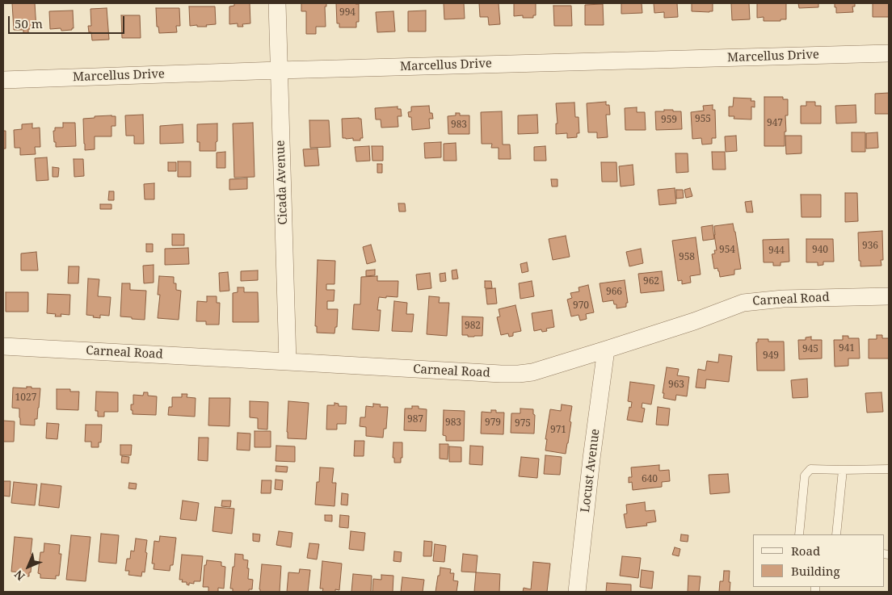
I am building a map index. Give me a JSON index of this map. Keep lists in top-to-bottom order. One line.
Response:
{"streets":{"street":["Marcellus Drive","Cicada Avenue","Carneal Road","Locust Avenue"]},"crossings":[["Marcellus Drive","Cicada Avenue"],["Cicada Avenue","Carneal Road"],["Carneal Road","Locust Avenue"]],"house_numbers":["994","955","959","947","983","936","954","940","944","958","962","966","970","982","941","945","949","963","1027","987","983","979","975","971","640"],"legend":["Road","Building"],"scale_bar":"50 m","north":"bottom left"}
